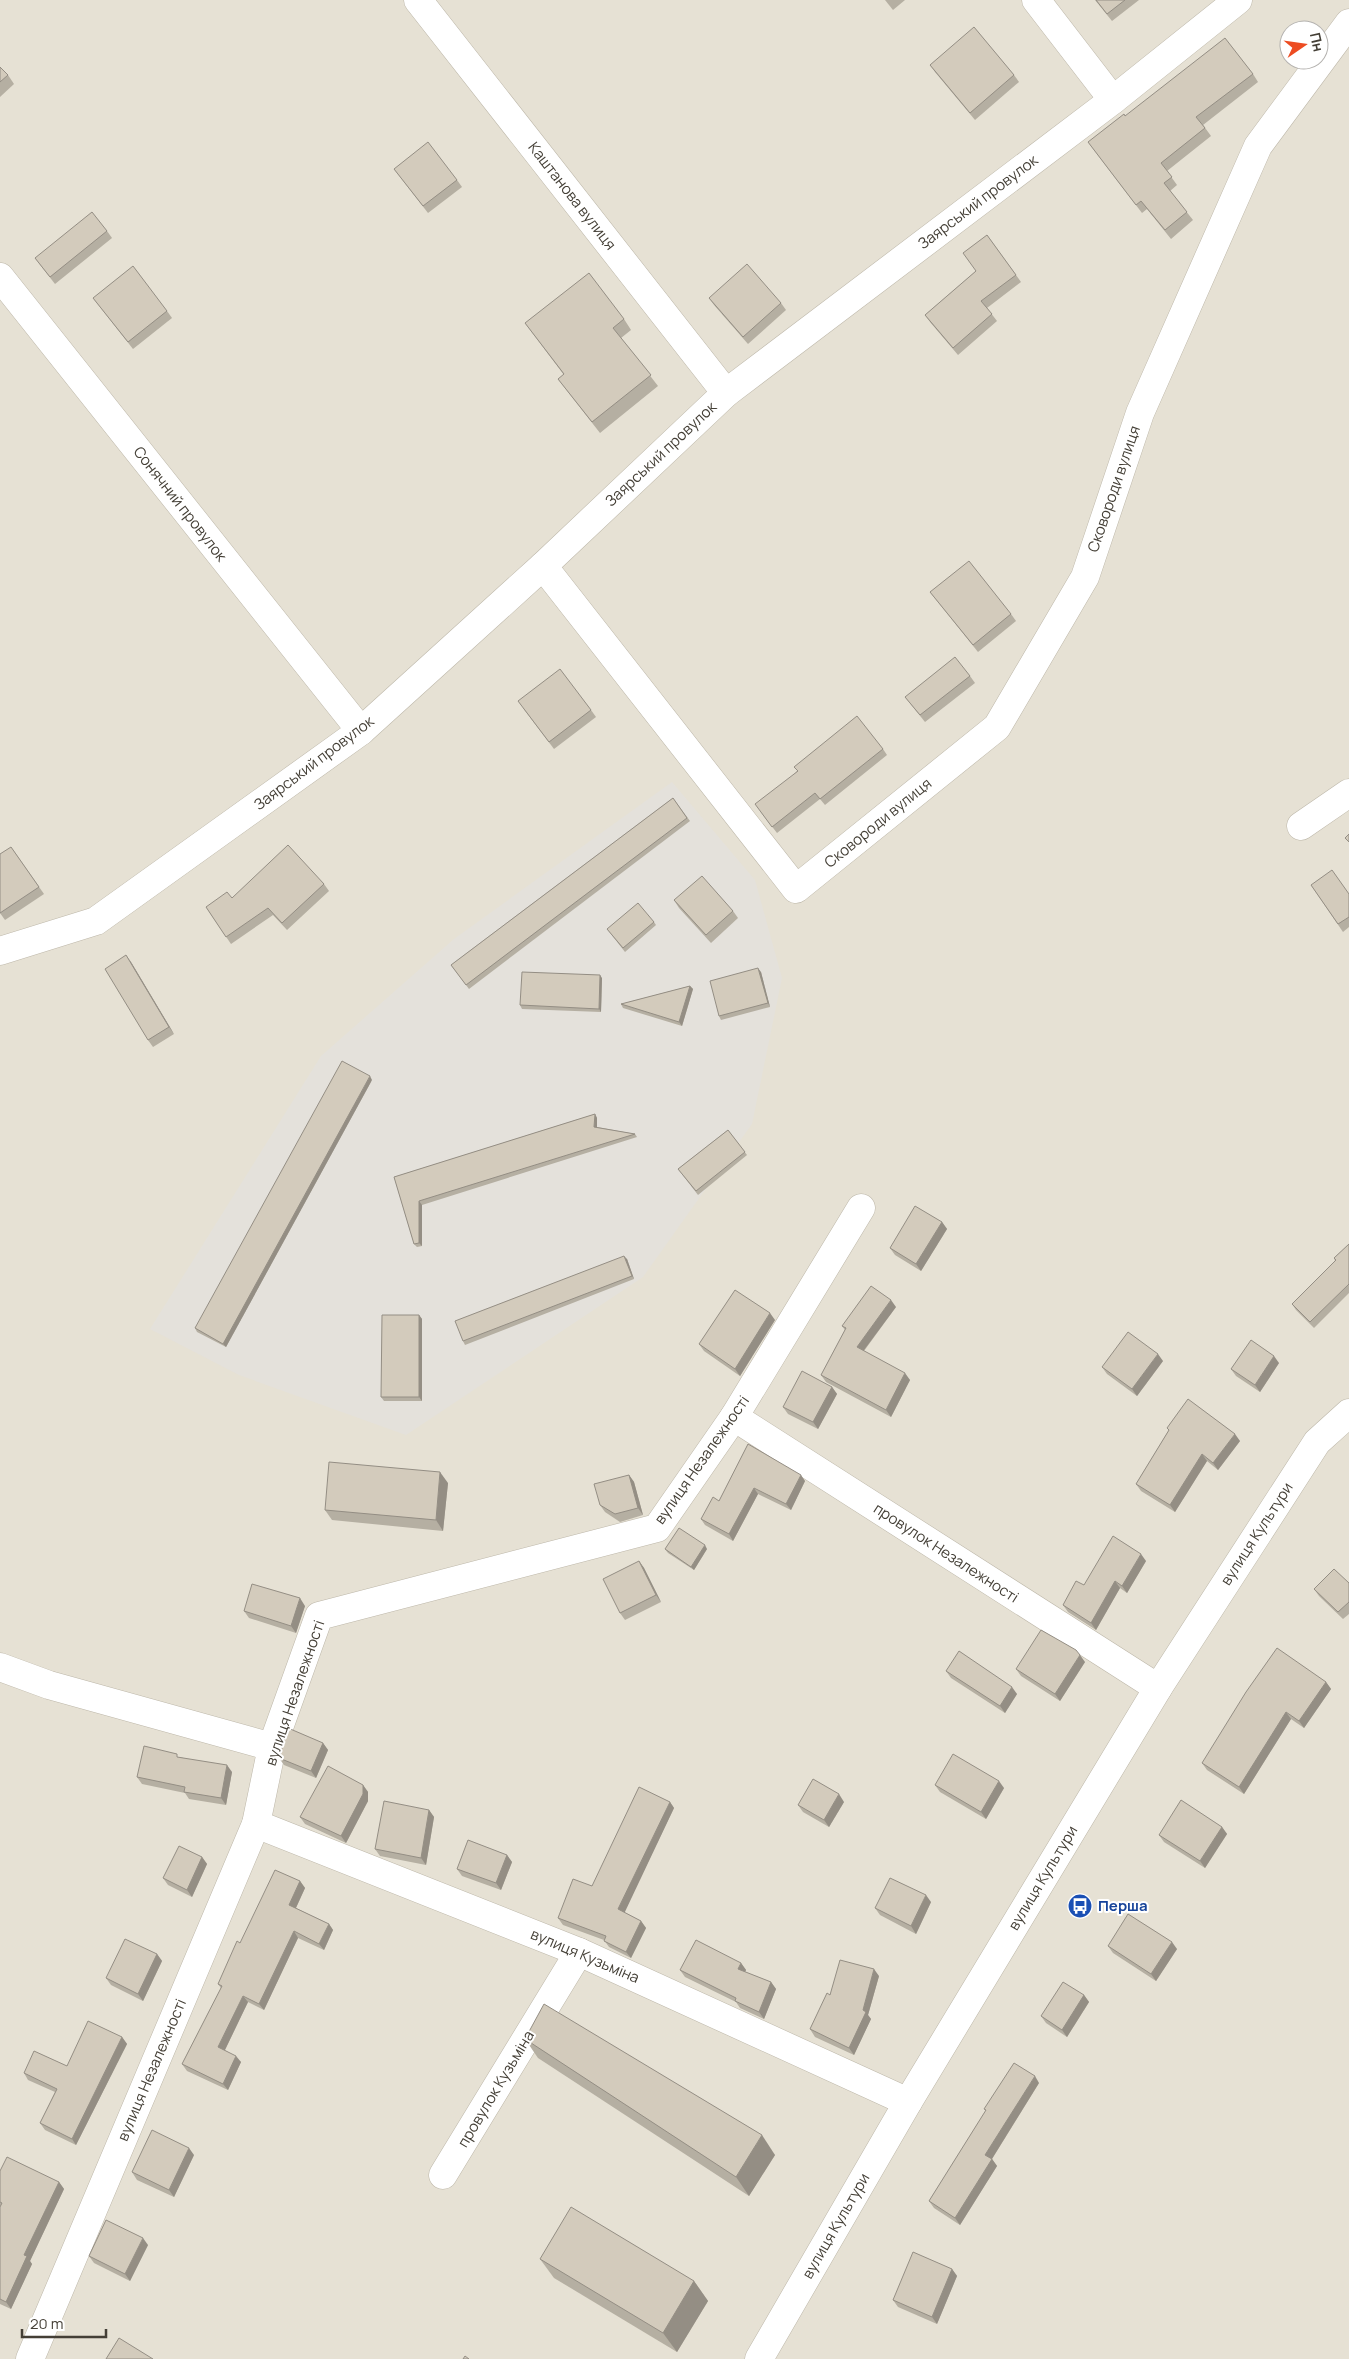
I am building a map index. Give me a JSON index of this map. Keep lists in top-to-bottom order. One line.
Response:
{"streets":{"street":["Каштанова вулиця","Заярський провулок","Сковороди вулиця","Сонячний провулок","вулиця Незалежності","вулиця Культури","провулок Незалежності","вулиця Кузьміна","провулок Кузьміна"]},"crossings":[["Каштанова вулиця","Заярський провулок"],["Заярський провулок","Сковороди вулиця"],["Заярський провулок","Сонячний провулок"],["вулиця Незалежності","провулок Незалежності"],["вулиця Незалежності","вулиця Кузьміна"],["вулиця Культури","провулок Незалежності"],["вулиця Культури","вулиця Кузьміна"],["вулиця Кузьміна","провулок Кузьміна"]],"places":{"bus stop":["Перша"]},"scale_bar":"20 m","north":"right"}
